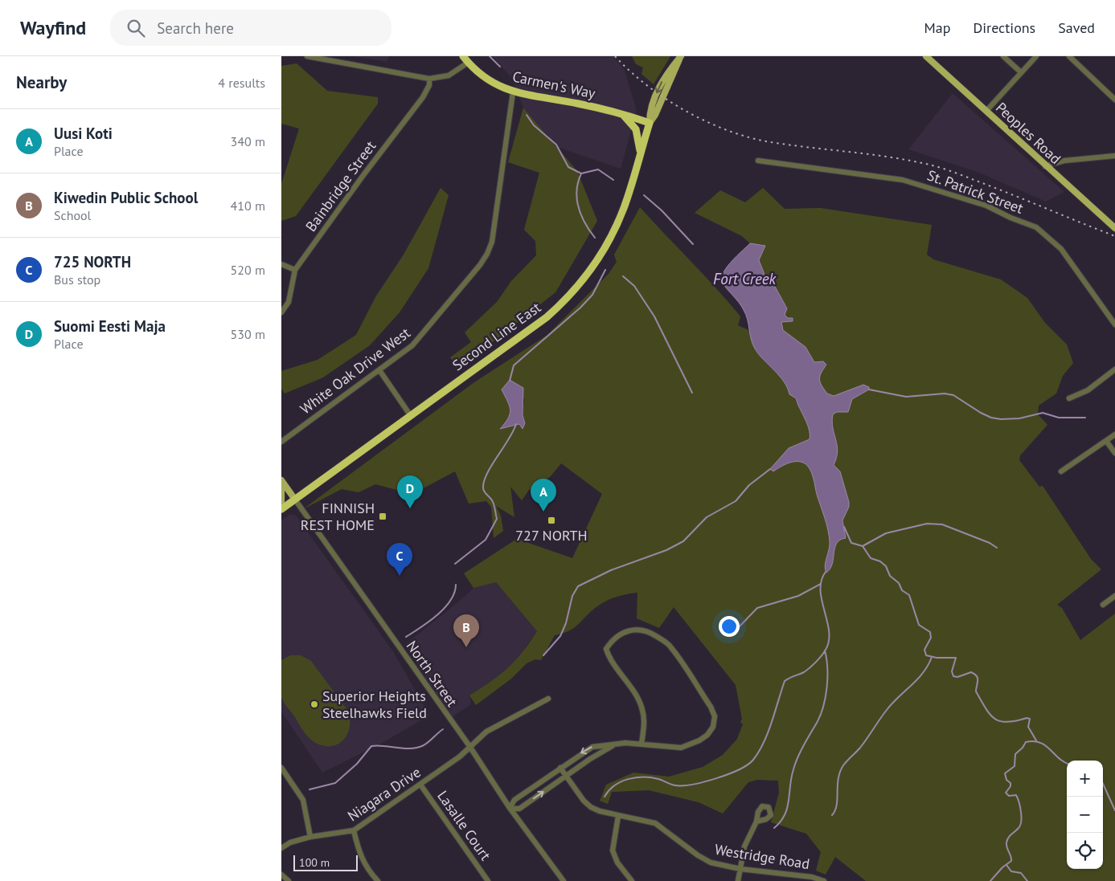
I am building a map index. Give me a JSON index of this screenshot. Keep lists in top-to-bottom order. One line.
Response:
{"streets":{"highway":["Carmen's Way","Second Line East"],"main road":["Peoples Road","North Street"],"street":["Bainbridge Street","St. Patrick Street","White Oak Drive West","Niagara Drive","Lasalle Court","Westridge Road"]},"crossings":[["Carmen's Way","Second Line East"],["Carmen's Way","White Oak Drive West"],["Second Line East","North Street"],["North Street","Niagara Drive"],["Niagara Drive","Lasalle Court"]],"water":["Fort Creek"],"places":{"transit":["FINNISH REST HOME","727 NORTH"],"other":["Superior Heights Steelhawks Field"]},"scale_bar":"100 m","page":{"header":"Wayfind","search":"Search here","nav":["Map","Directions","Saved"],"heading":["Nearby","4 results"],"list":[{"mark":"A","name":"Uusi Koti","note":"Place","value":"340 m"},{"mark":"B","name":"Kiwedin Public School","note":"School","value":"410 m"},{"mark":"C","name":"725 NORTH","note":"Bus stop","value":"520 m"},{"mark":"D","name":"Suomi Eesti Maja","note":"Place","value":"530 m"}],"pins":["D","A","C","B"],"map_buttons":["+","−"],"scale":"100 m"}}
